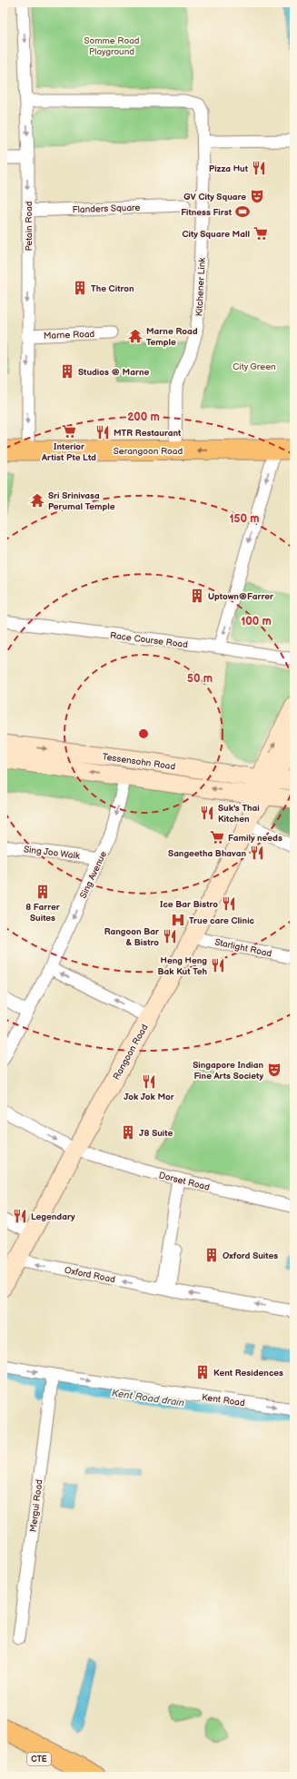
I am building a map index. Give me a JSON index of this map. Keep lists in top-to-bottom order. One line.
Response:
{"streets":{"highway":["CTE"],"main road":["Serangoon Road"],"street":["Flanders Square","Petain Road","Kitchener Link","Marne Road","Race Course Road","Tessensohn Road","Sing Joo Walk","Sing Avenue","Starlight Road","Rangoon Road","Dorset Road","Oxford Road","Kent Road","Mergui Road"]},"crossings":[["Flanders Square","Petain Road"],["Petain Road","Kitchener Link"],["Petain Road","Marne Road"],["Petain Road","Serangoon Road"],["Kitchener Link","Serangoon Road"],["Tessensohn Road","Sing Avenue"],["Sing Joo Walk","Sing Avenue"],["Starlight Road","Rangoon Road"],["Rangoon Road","Dorset Road"],["Rangoon Road","Oxford Road"],["Kent Road","Mergui Road"]],"one_way":["Petain Road","Sing Avenue","Oxford Road","Kent Road"],"water":["Kent Road drain"],"parks":["Somme Road Playground","City Green"],"places":{"restaurant":["Pizza Hut","MTR Restaurant","Suk's Thai Kitchen","Sangeetha Bhavan","Ice Bar Bistro","Rangoon Bar & Bistro","Heng Heng Bak Kut Teh","Jok Jok Mor","Legendary"],"theatre":["GV City Square","Singapore Indian Fine Arts Society"],"sports":["Fitness First"],"supermarket":["City Square Mall","Interior Artist Pte Ltd","Family needs"],"building":["The Citron","Studios @ Marne","Uptown@Farrer","8 Farrer Suites","J8 Suite","Oxford Suites","Kent Residences"],"temple":["Marne Road Temple","Sri Srinivasa Perumal Temple"],"hospital":["True care Clinic"]},"rings":["200 m","150 m","100 m","50 m"]}
